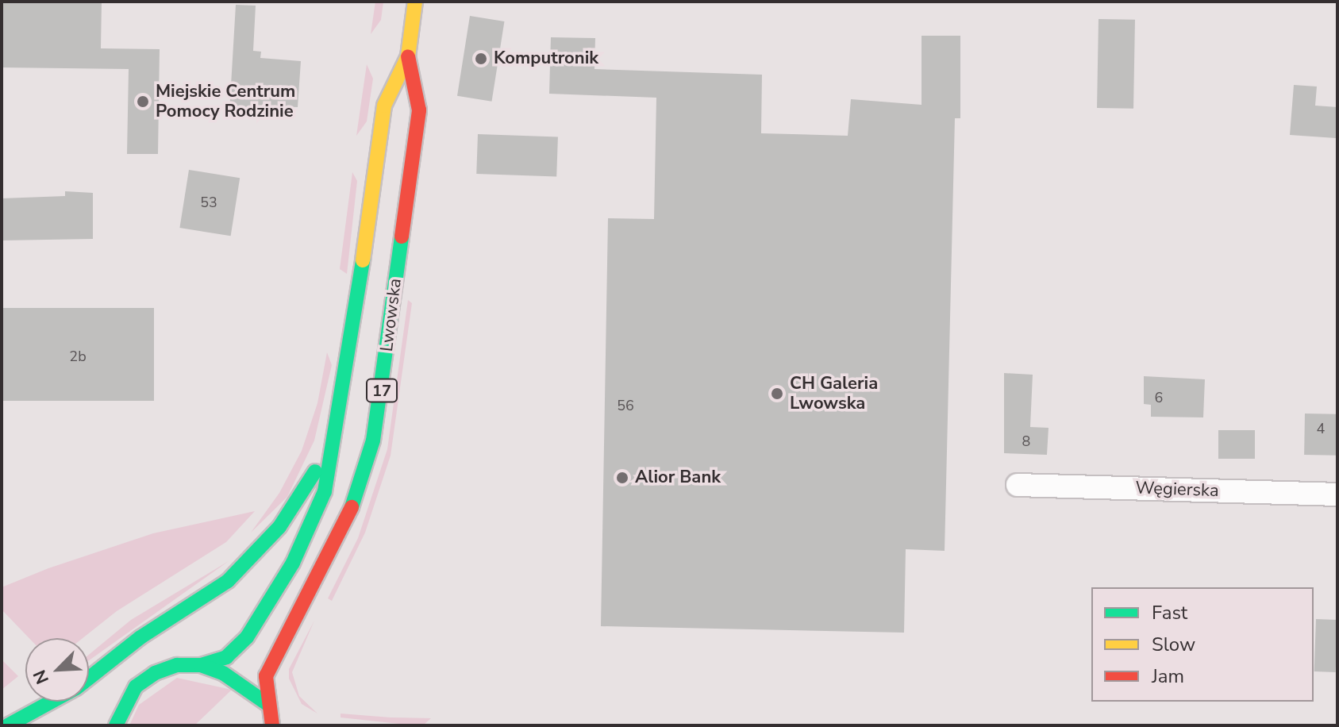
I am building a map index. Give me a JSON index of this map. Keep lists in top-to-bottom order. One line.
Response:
{"streets":{"highway":["Lwowska","17"],"street":["Węgierska"]},"crossings":[["Lwowska","17"]],"places":["Komputronik","Miejskie Centrum Pomocy Rodzinie","CH Galeria Lwowska","Alior Bank"],"house_numbers":["53","2b","6","56","4","8"],"legend":["Fast","Slow","Jam"],"north":"bottom left"}
